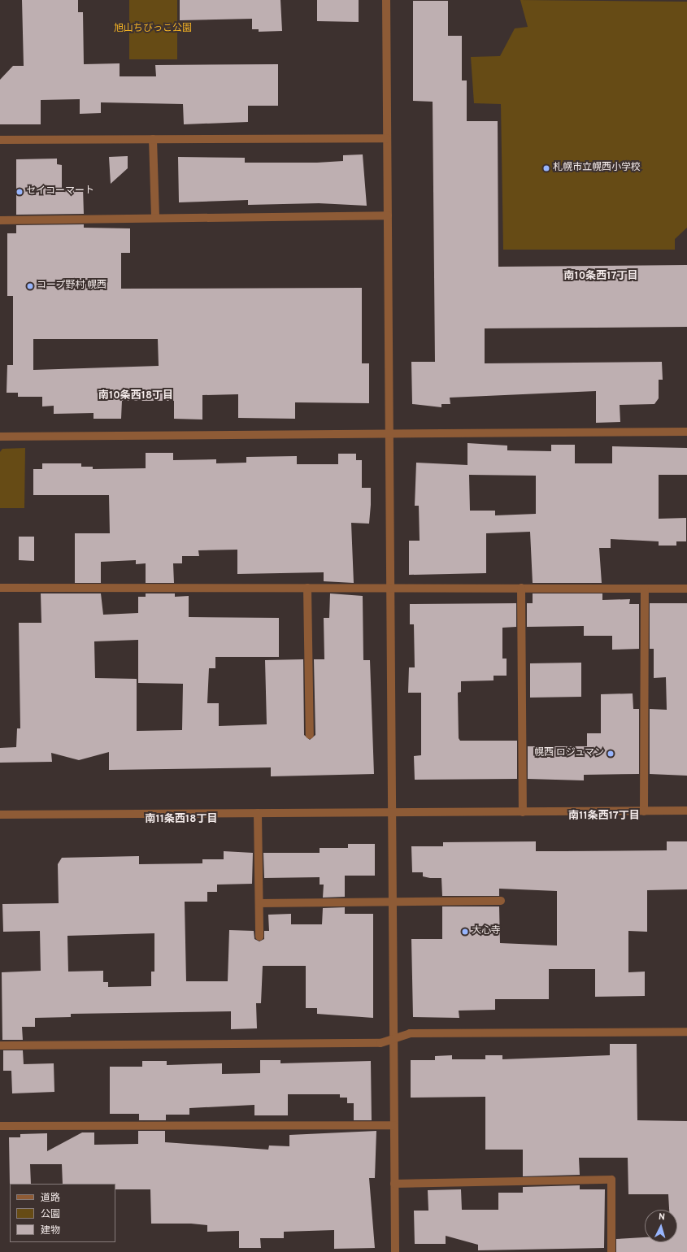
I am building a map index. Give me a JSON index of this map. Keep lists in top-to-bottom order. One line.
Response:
{"districts":["南10条西17丁目","南10条西18丁目","南11条西17丁目","南11条西18丁目"],"parks":["旭山ちびっこ公園"],"places":["札幌市立幌西小学校","セイコーマート","コープ野村 幌西","幌西 ロジュマン","大心寺"],"legend":["道路","公園","建物"],"north":"top"}
